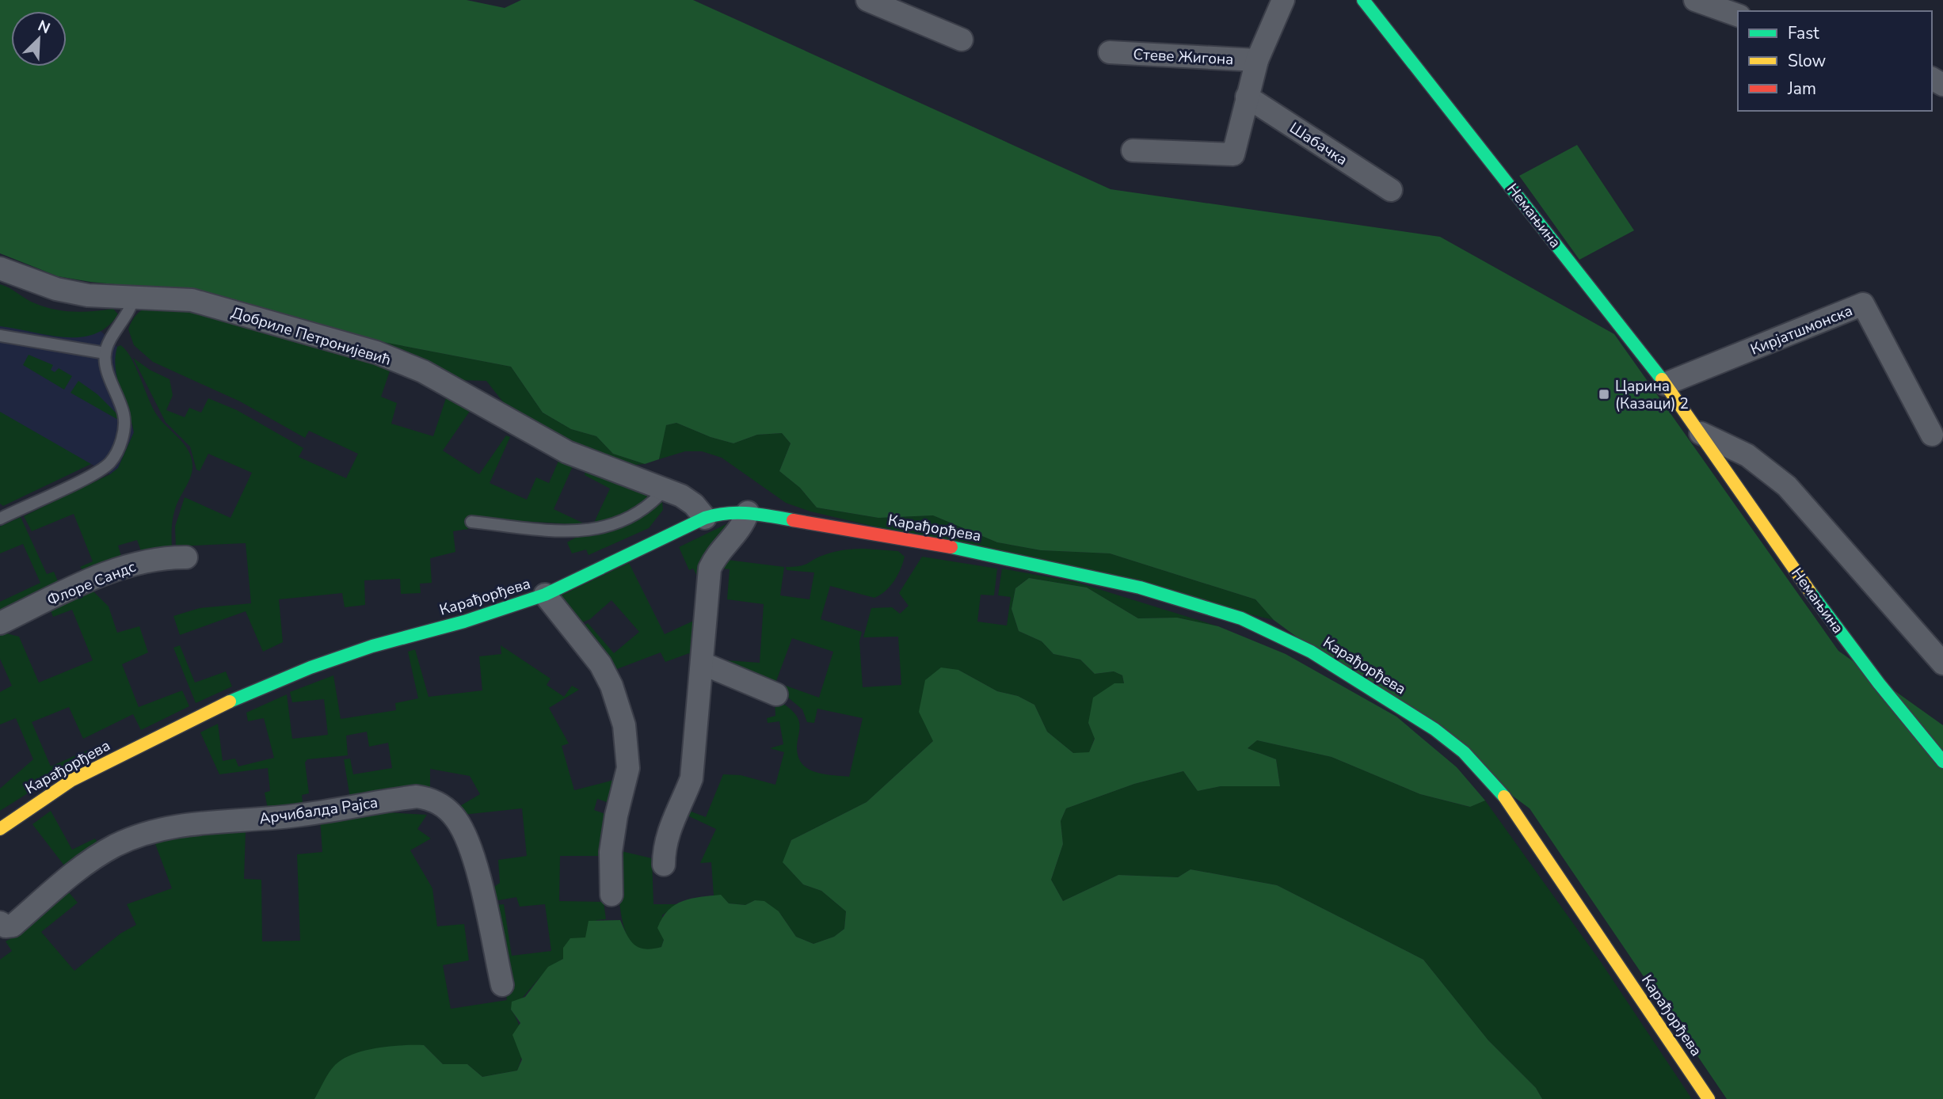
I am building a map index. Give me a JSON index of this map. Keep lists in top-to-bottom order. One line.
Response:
{"streets":{"street":["Стеве Жигона","Шабачка","Немањина","Кирјатшмонска","Добриле Петронијевић","Карађорђева","Флоре Сандс","Арчибалда Рајса"]},"crossings":[["Немањина","Кирјатшмонска"],["Добриле Петронијевић","Карађорђева"]],"places":{"transit":["Царина (Казаци) 2"]},"legend":["Fast","Slow","Jam"],"north":"top right"}
